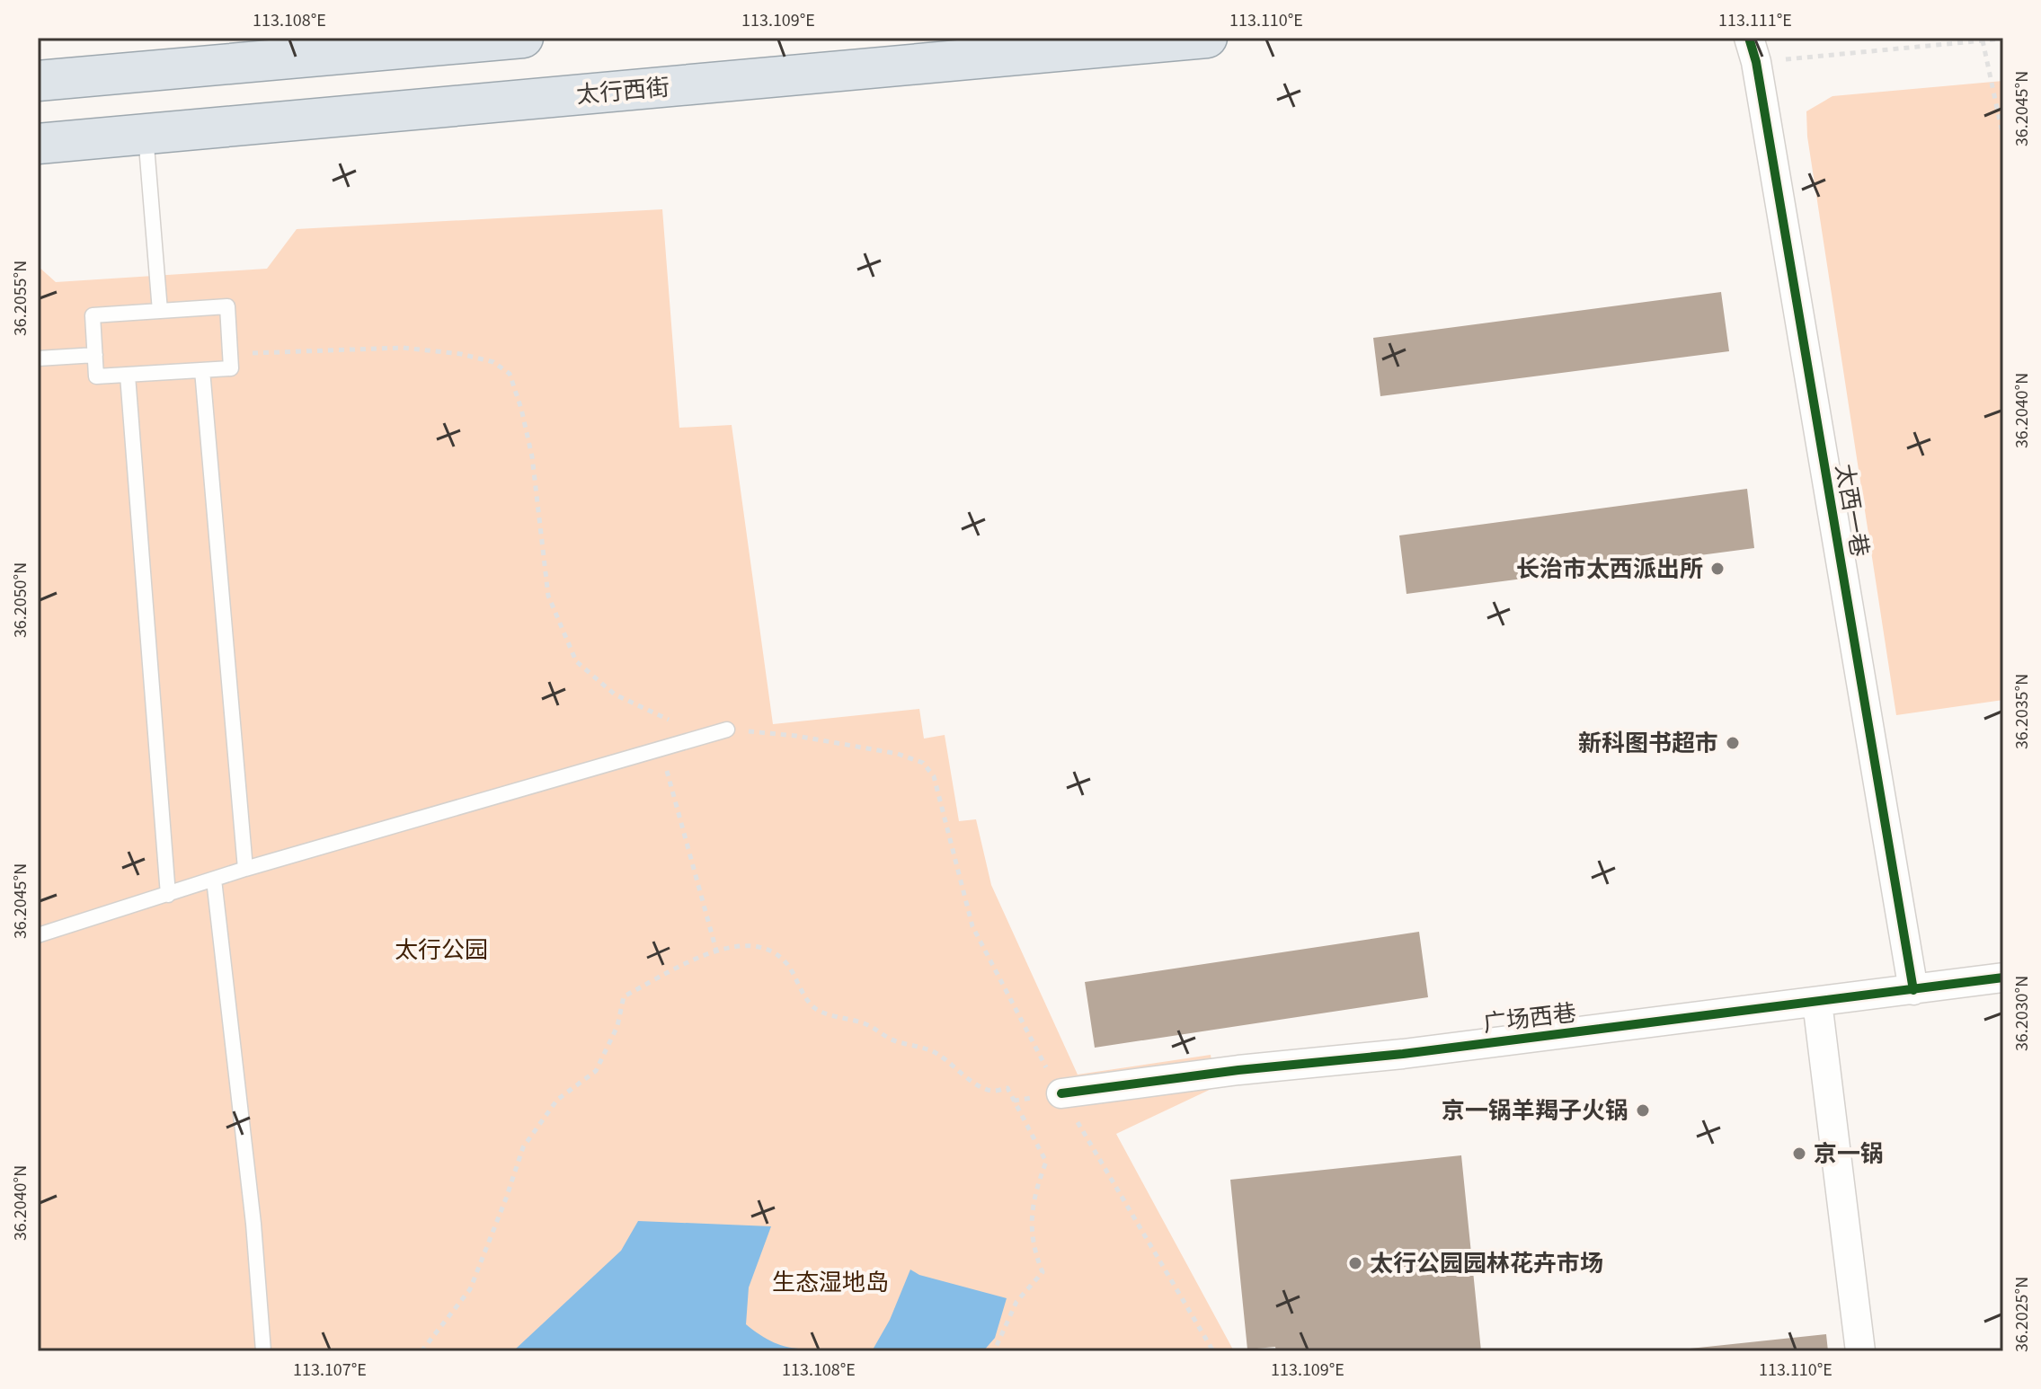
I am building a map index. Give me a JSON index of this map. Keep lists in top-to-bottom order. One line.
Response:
{"streets":{"main road":["太行西街"],"street":["太西一巷","广场西巷"]},"crossings":[["太西一巷","广场西巷"]],"parks":["太行公园","生态湿地岛"],"places":["长治市太西派出所","新科图书超市","京一锅羊羯子火锅","京一锅","太行公园园林花卉市场"],"coordinates":["113.108°E","113.109°E","113.110°E","113.111°E","36.2045°N","36.2055°N","36.2040°N","36.2050°N","36.2035°N","36.2030°N","36.2025°N","113.107°E"]}
